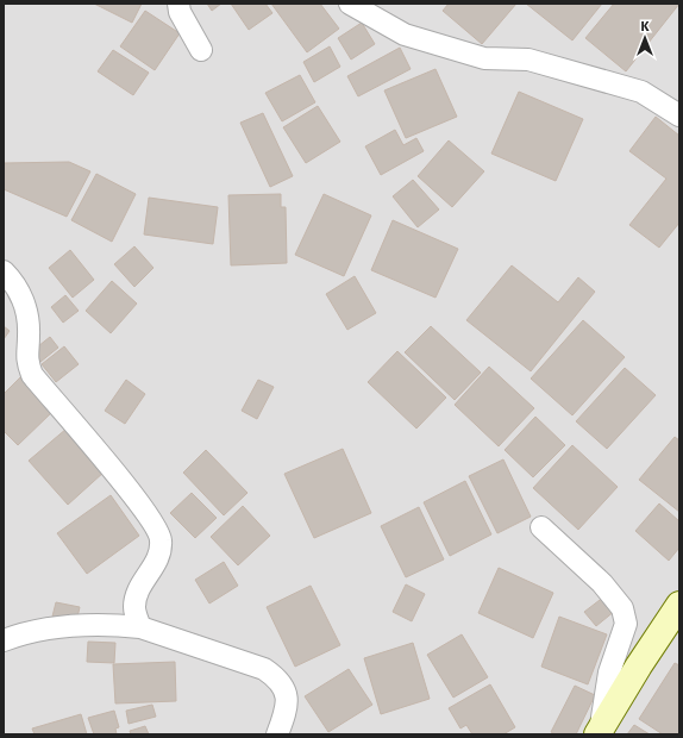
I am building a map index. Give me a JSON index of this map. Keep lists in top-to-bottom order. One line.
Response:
{"north":"top"}
